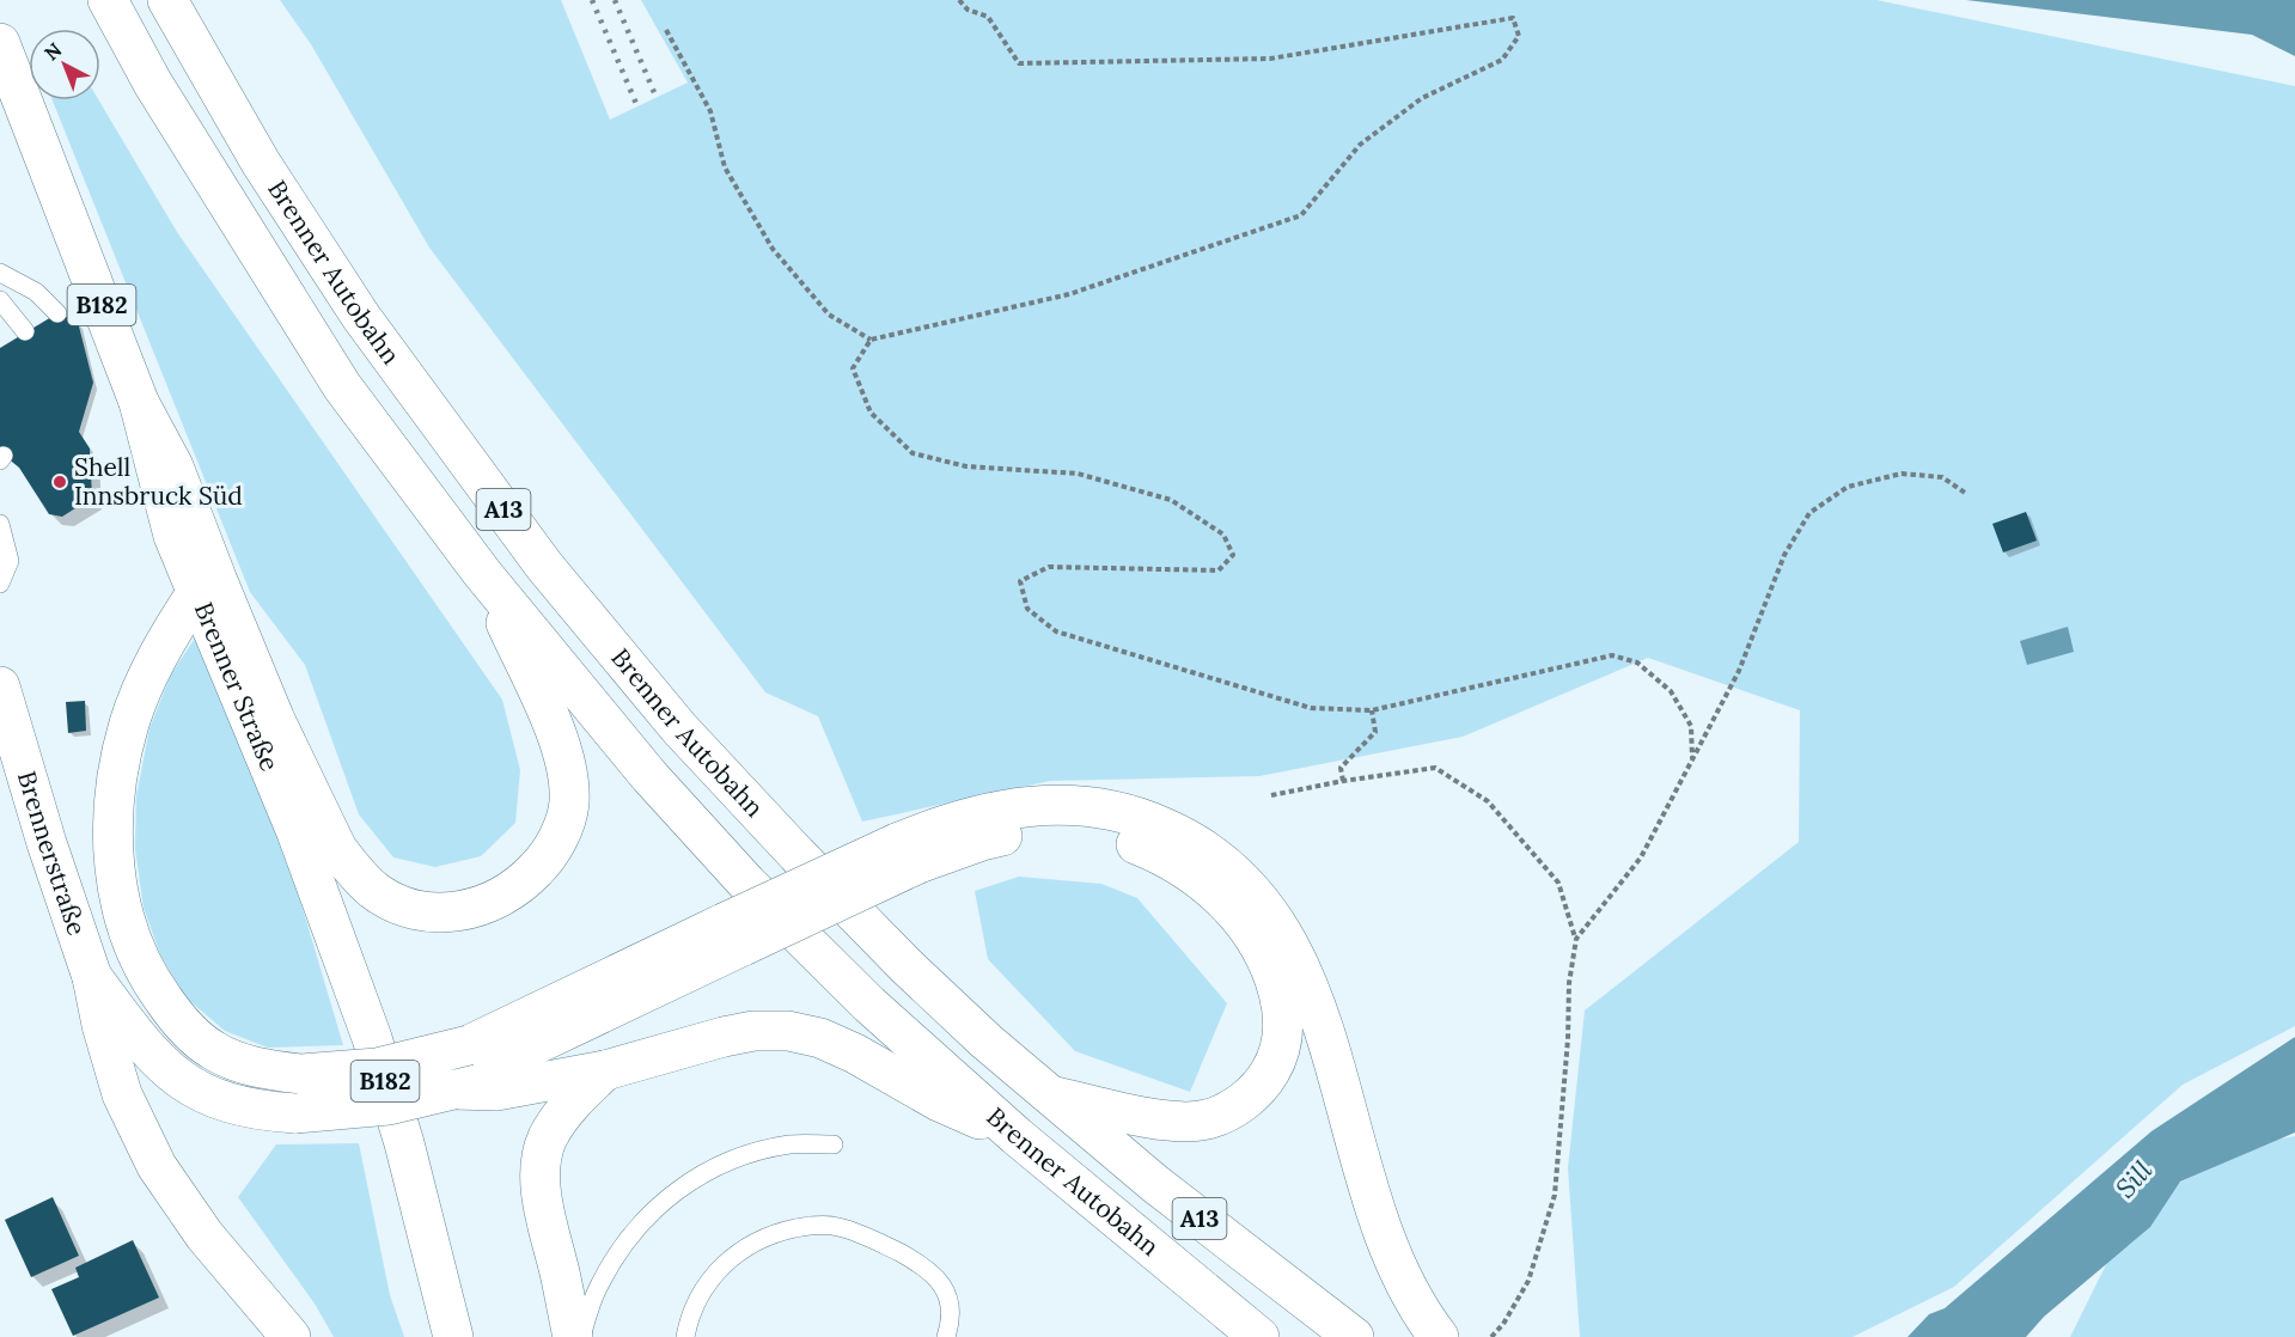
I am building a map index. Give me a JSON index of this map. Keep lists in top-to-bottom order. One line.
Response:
{"streets":{"main road":["Brenner Autobahn","B182","A13","Brenner Straße","Brennerstraße"]},"water":["Sill"],"places":["Shell Innsbruck Süd"],"north":"top left"}
